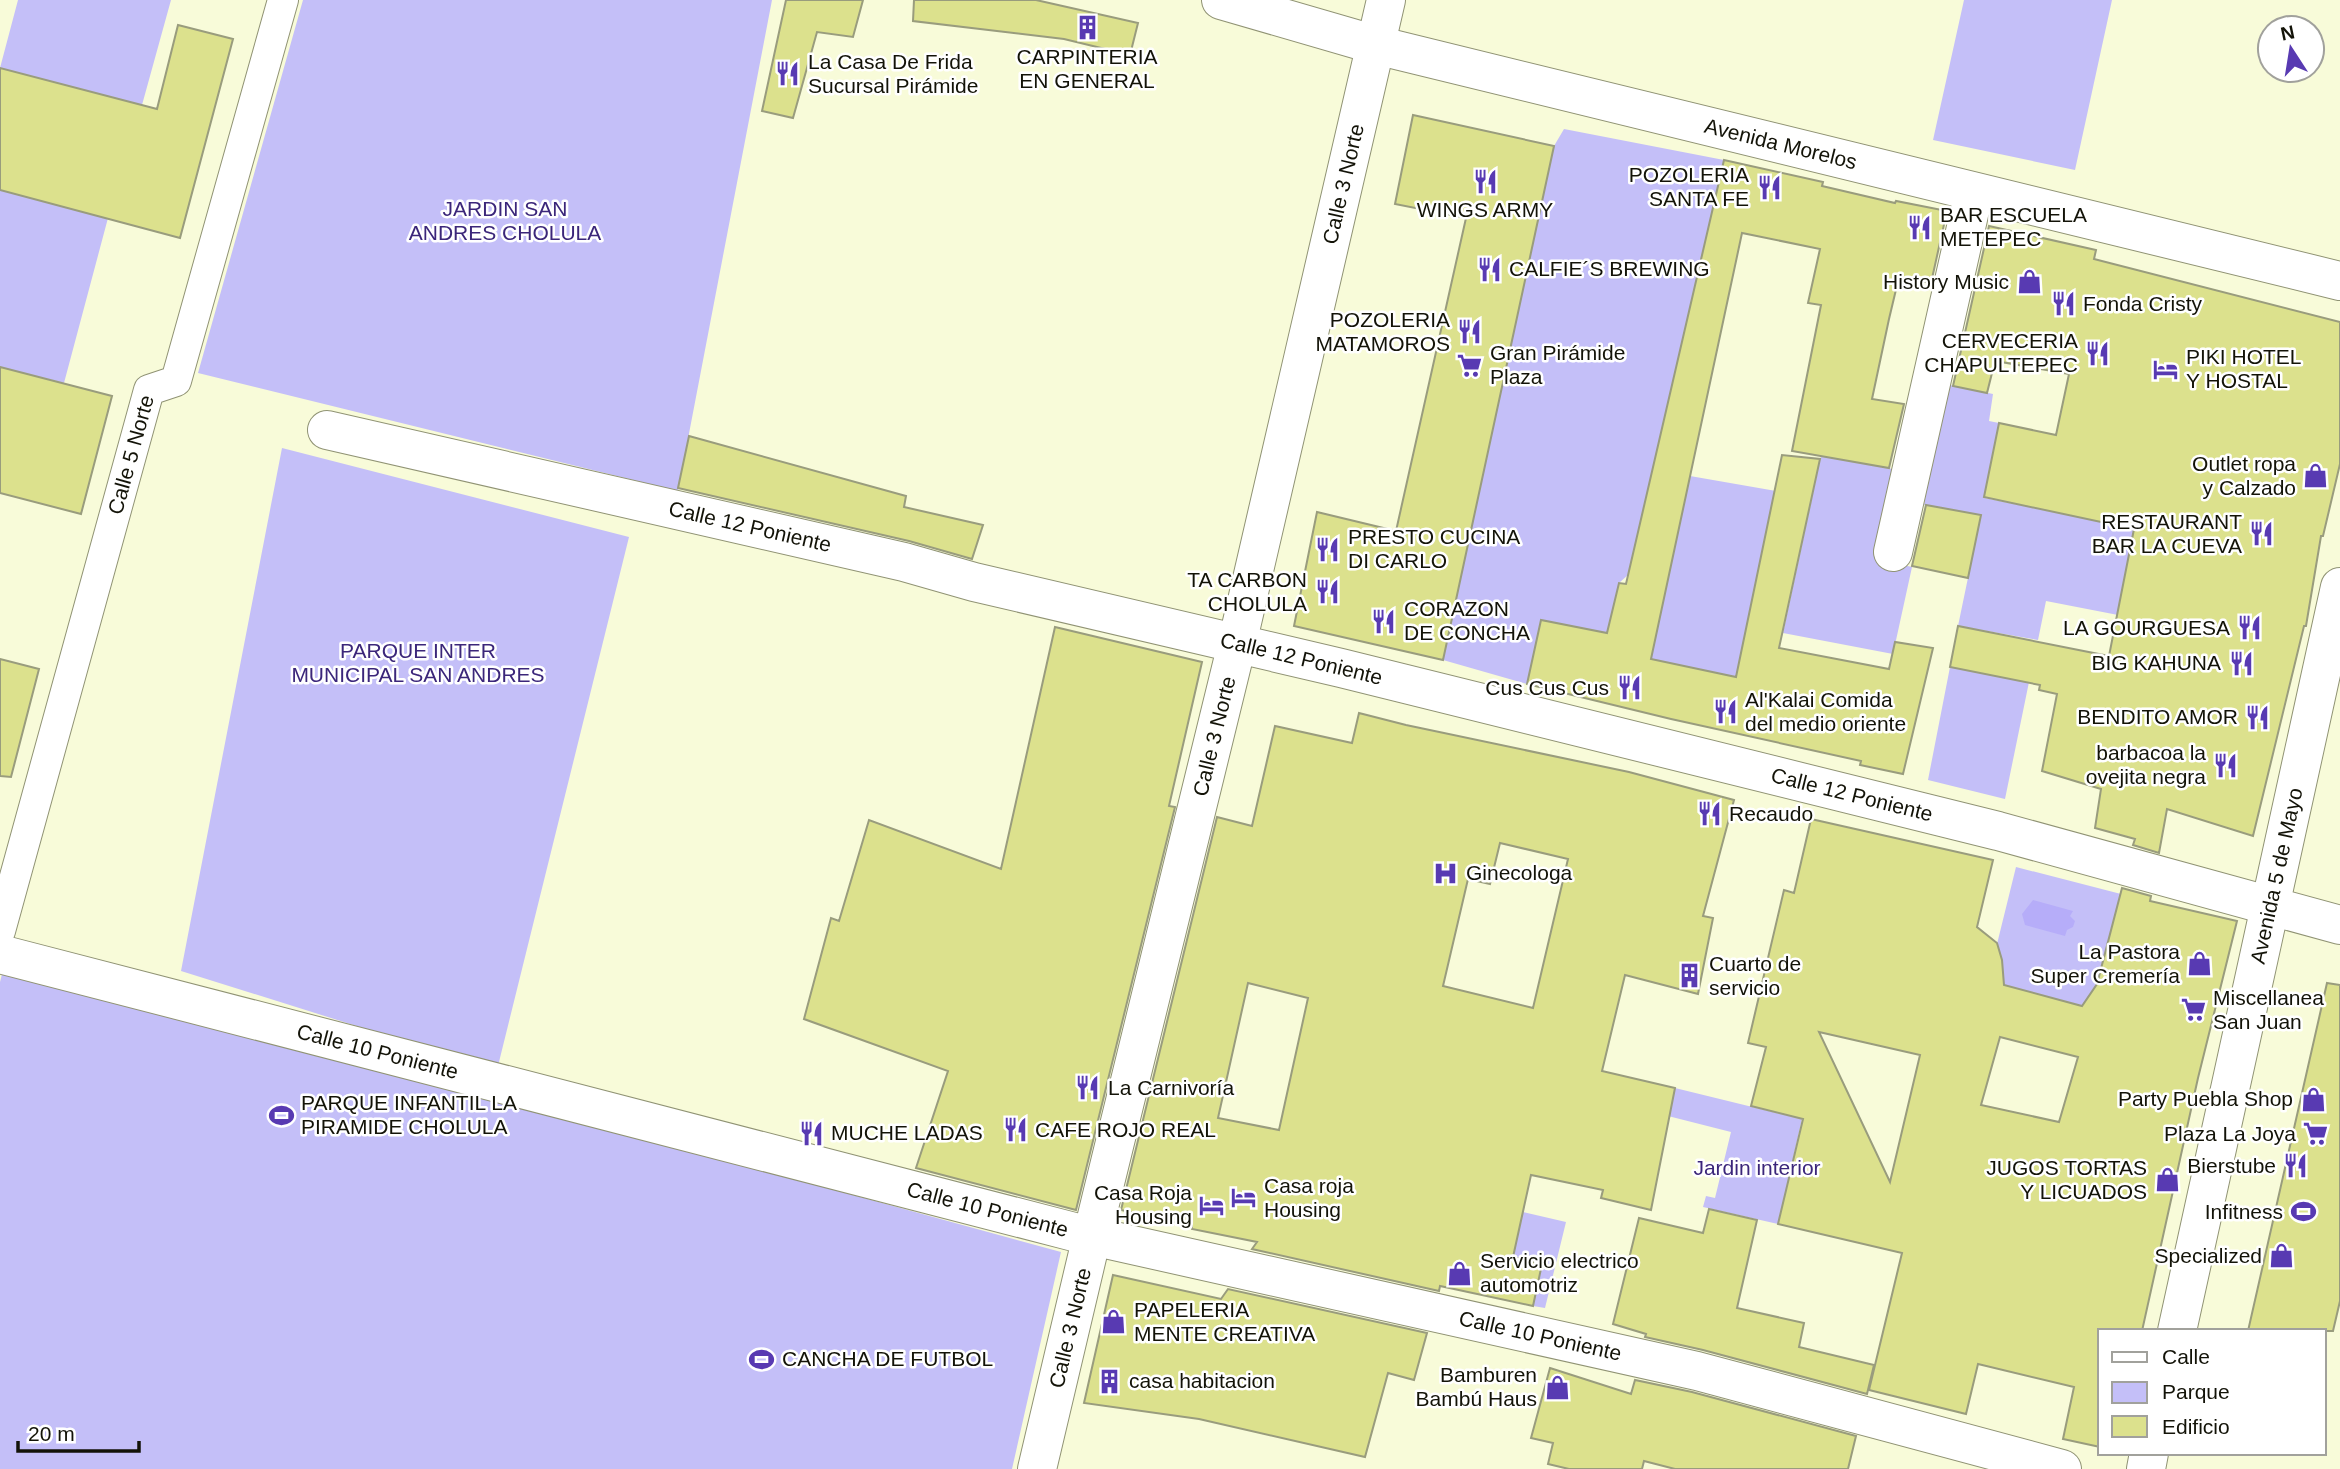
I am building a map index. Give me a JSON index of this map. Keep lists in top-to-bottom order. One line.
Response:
{"streets":{"street":["Avenida Morelos","Calle 3 Norte","Calle 5 Norte","Calle 12 Poniente","Avenida 5 de Mayo","Calle 10 Poniente"]},"crossings":[["Avenida Morelos","Calle 3 Norte"],["Calle 3 Norte","Calle 12 Poniente"],["Calle 3 Norte","Calle 10 Poniente"],["Calle 12 Poniente","Avenida 5 de Mayo"]],"parks":["JARDIN SAN ANDRES CHOLULA","PARQUE INTER MUNICIPAL SAN ANDRES","Jardin interior"],"places":{"building":["CARPINTERIA EN GENERAL","Cuarto de servicio","casa habitacion"],"restaurant":["La Casa De Frida Sucursal Pirámide","WINGS ARMY","POZOLERIA SANTA FE","BAR ESCUELA METEPEC","CALFIE´S BREWING","Fonda Cristy","POZOLERIA MATAMOROS","CERVECERIA CHAPULTEPEC","RESTAURANT BAR LA CUEVA","PRESTO CUCINA DI CARLO","TA CARBON CHOLULA","CORAZON DE CONCHA","LA GOURGUESA","BIG KAHUNA","Cus Cus Cus","Al'Kalai Comida del medio oriente","BENDITO AMOR","barbacoa la ovejita negra","Recaudo","La Carnivoría","CAFE ROJO REAL","MUCHE LADAS","Bierstube"],"shop":["History Music","Outlet ropa y Calzado","La Pastora Super Cremería","Party Puebla Shop","JUGOS TORTAS Y LICUADOS","Specialized","Servicio electrico automotriz","PAPELERIA MENTE CREATIVA","Bamburen Bambú Haus"],"supermarket":["Gran Pirámide Plaza","Miscellanea San Juan","Plaza La Joya"],"hotel":["PIKI HOTEL Y HOSTAL","Casa roja Housing","Casa Roja Housing"],"hospital":["Ginecologa"],"sports":["PARQUE INFANTIL LA PIRAMIDE CHOLULA","Infitness","CANCHA DE FUTBOL"]},"legend":["Calle","Parque","Edificio"],"scale_bar":"20 m","north":"top"}
